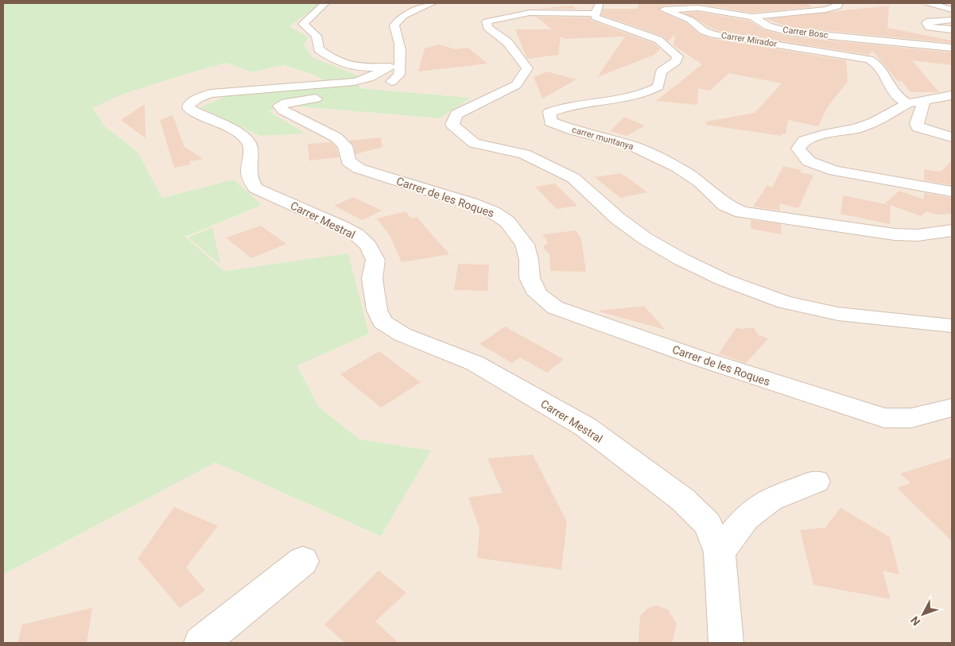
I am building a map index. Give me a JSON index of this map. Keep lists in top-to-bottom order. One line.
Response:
{"streets":{"street":["Carrer Bosc","Carrer Mirador","carrer muntanya","Carrer de les Roques","Carrer Mestral"]},"crossings":[["Carrer Bosc","Carrer Mirador"],["Carrer de les Roques","Carrer Mestral"]],"north":"bottom left"}
